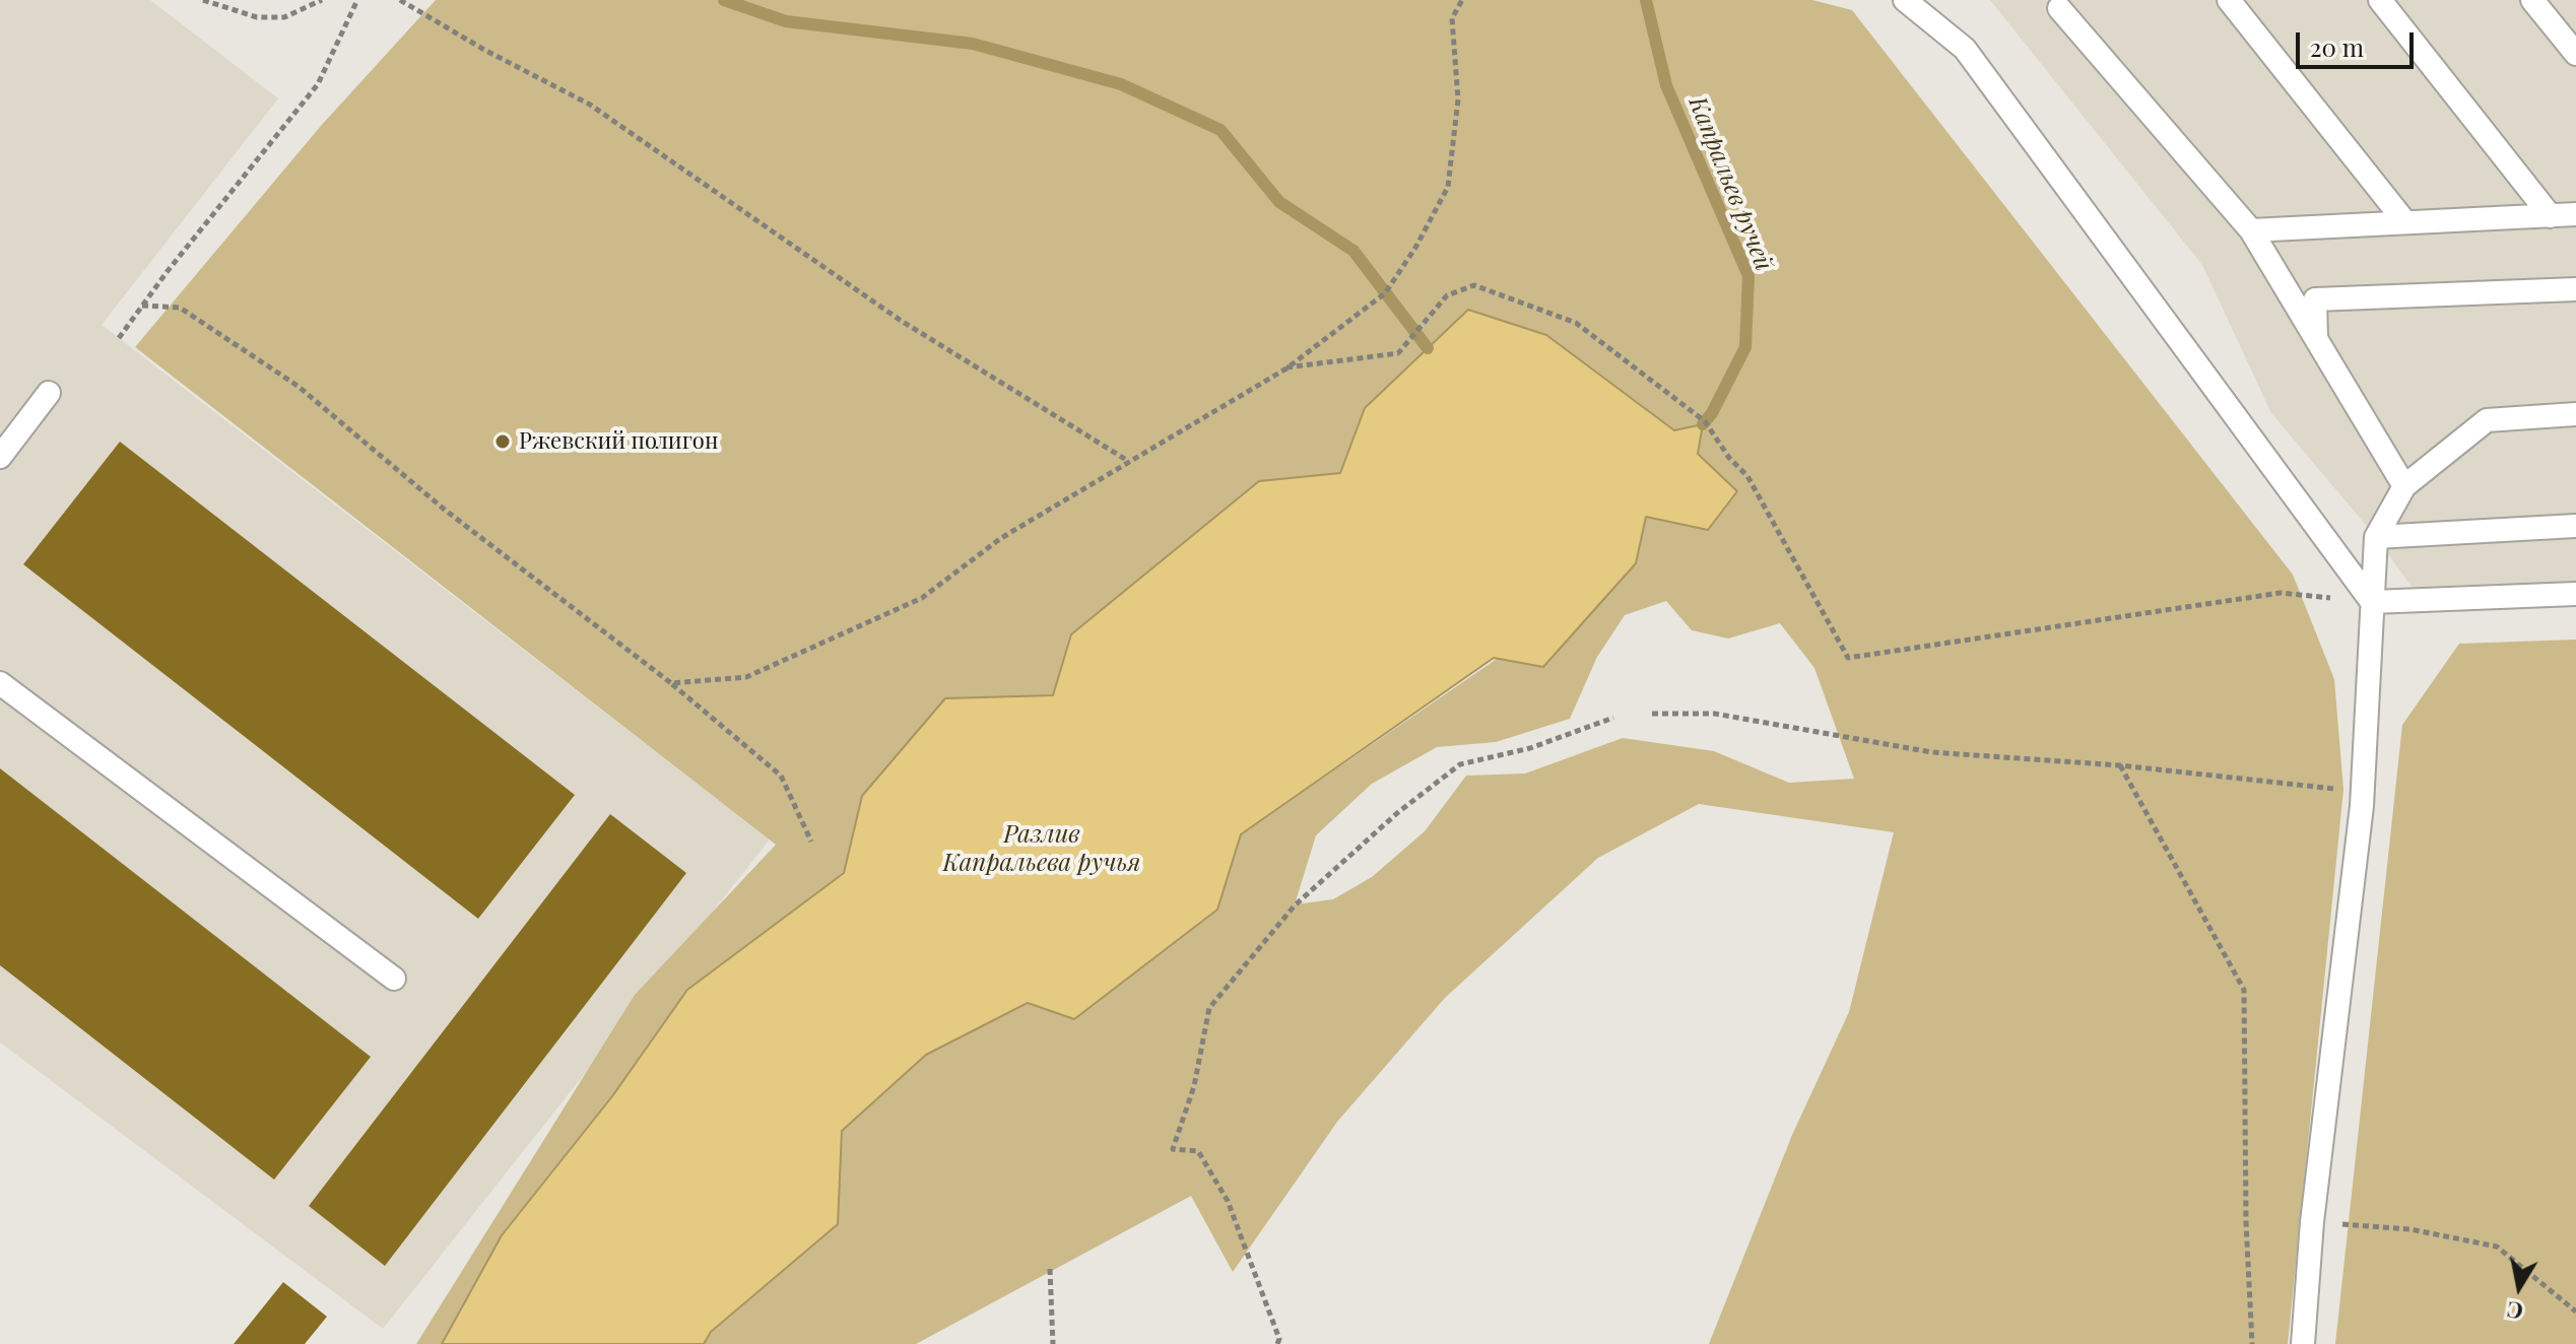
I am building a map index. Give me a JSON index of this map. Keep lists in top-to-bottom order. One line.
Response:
{"water":["Капральев ручей","Разлив Капральева ручья"],"places":["Ржевский полигон"],"scale_bar":"20 m","north":"bottom"}
